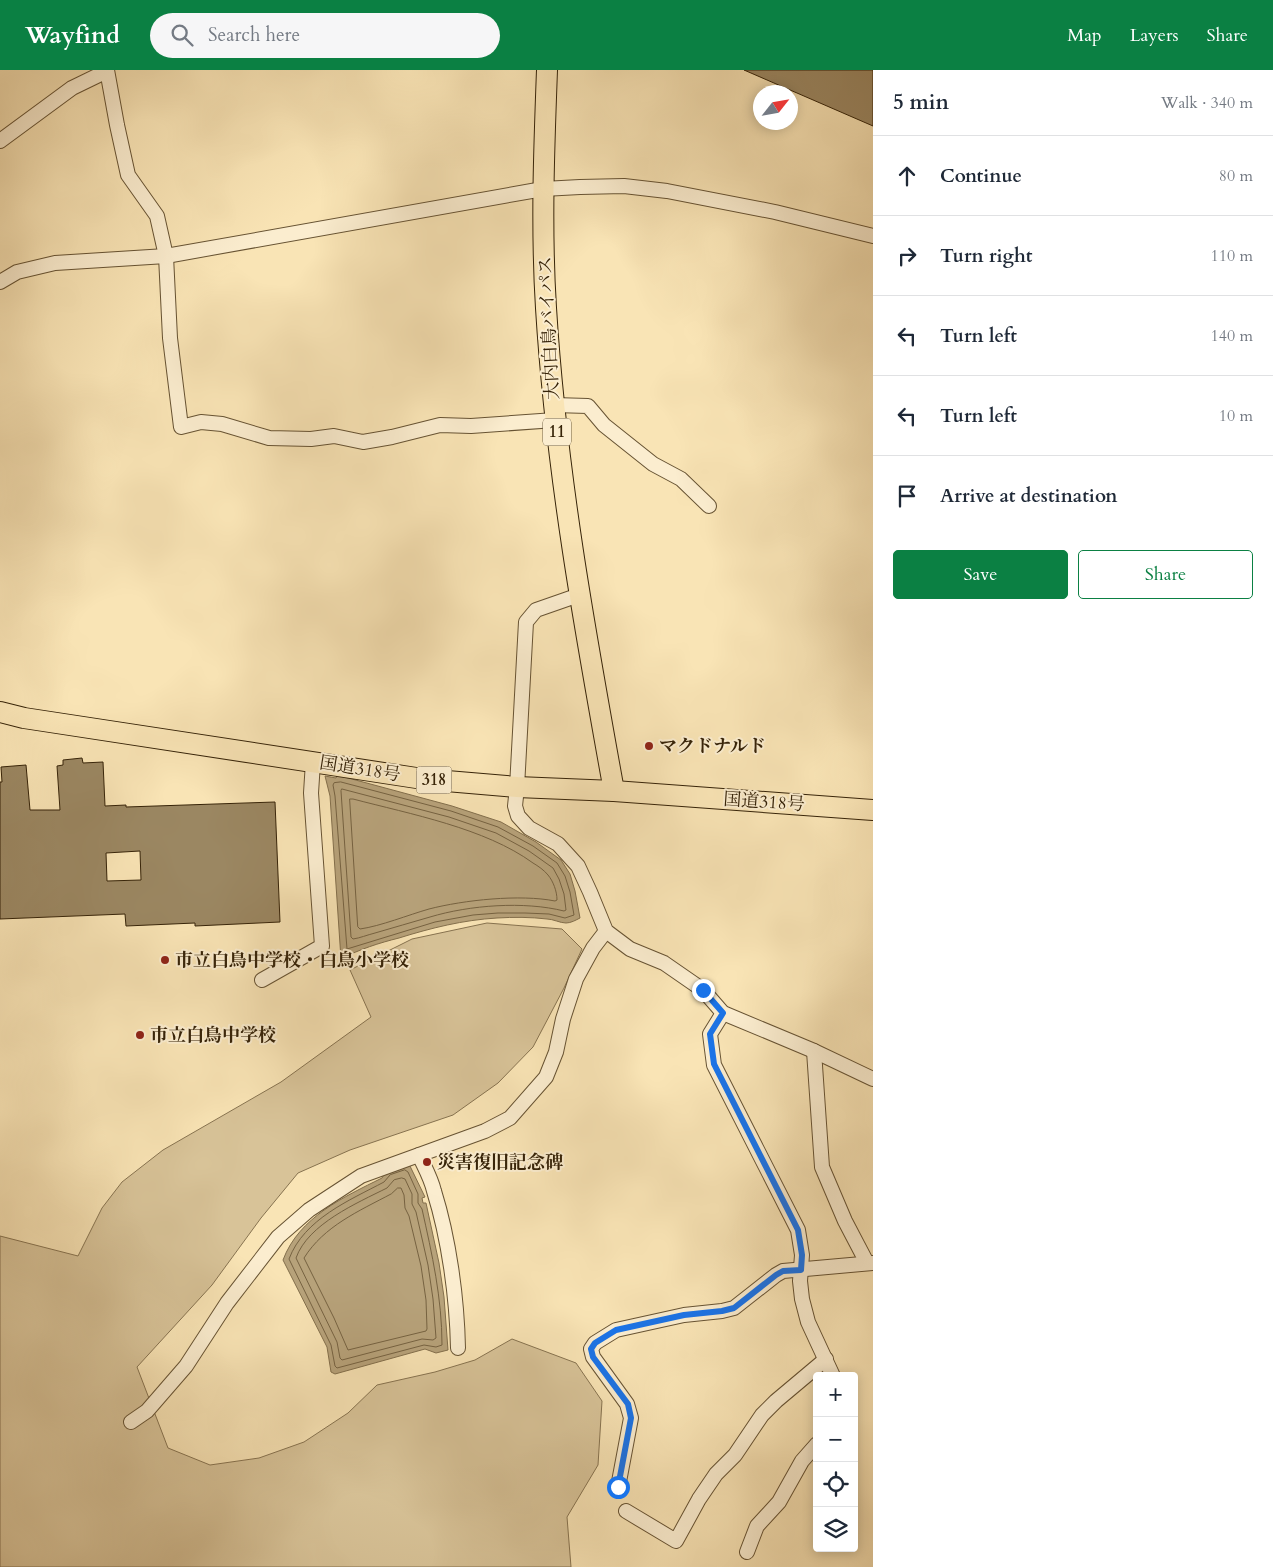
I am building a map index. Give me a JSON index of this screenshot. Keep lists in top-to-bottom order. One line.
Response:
{"streets":{"highway":["大内白鳥バイパス","11","国道318号","318"]},"crossings":[["大内白鳥バイパス","国道318号"]],"places":["マクドナルド","市立白鳥中学校・白鳥小学校","市立白鳥中学校","災害復旧記念碑"],"north":"top right","page":{"header":"Wayfind","search":"Search here","nav":["Map","Layers","Share"],"heading":["5 min","Walk · 340 m"],"list":[["Continue","80 m"],["Turn right","110 m"],["Turn left","140 m"],["Turn left","10 m"],"Arrive at destination"],"buttons":["Save","Share"],"map_buttons":["+","−"]}}
